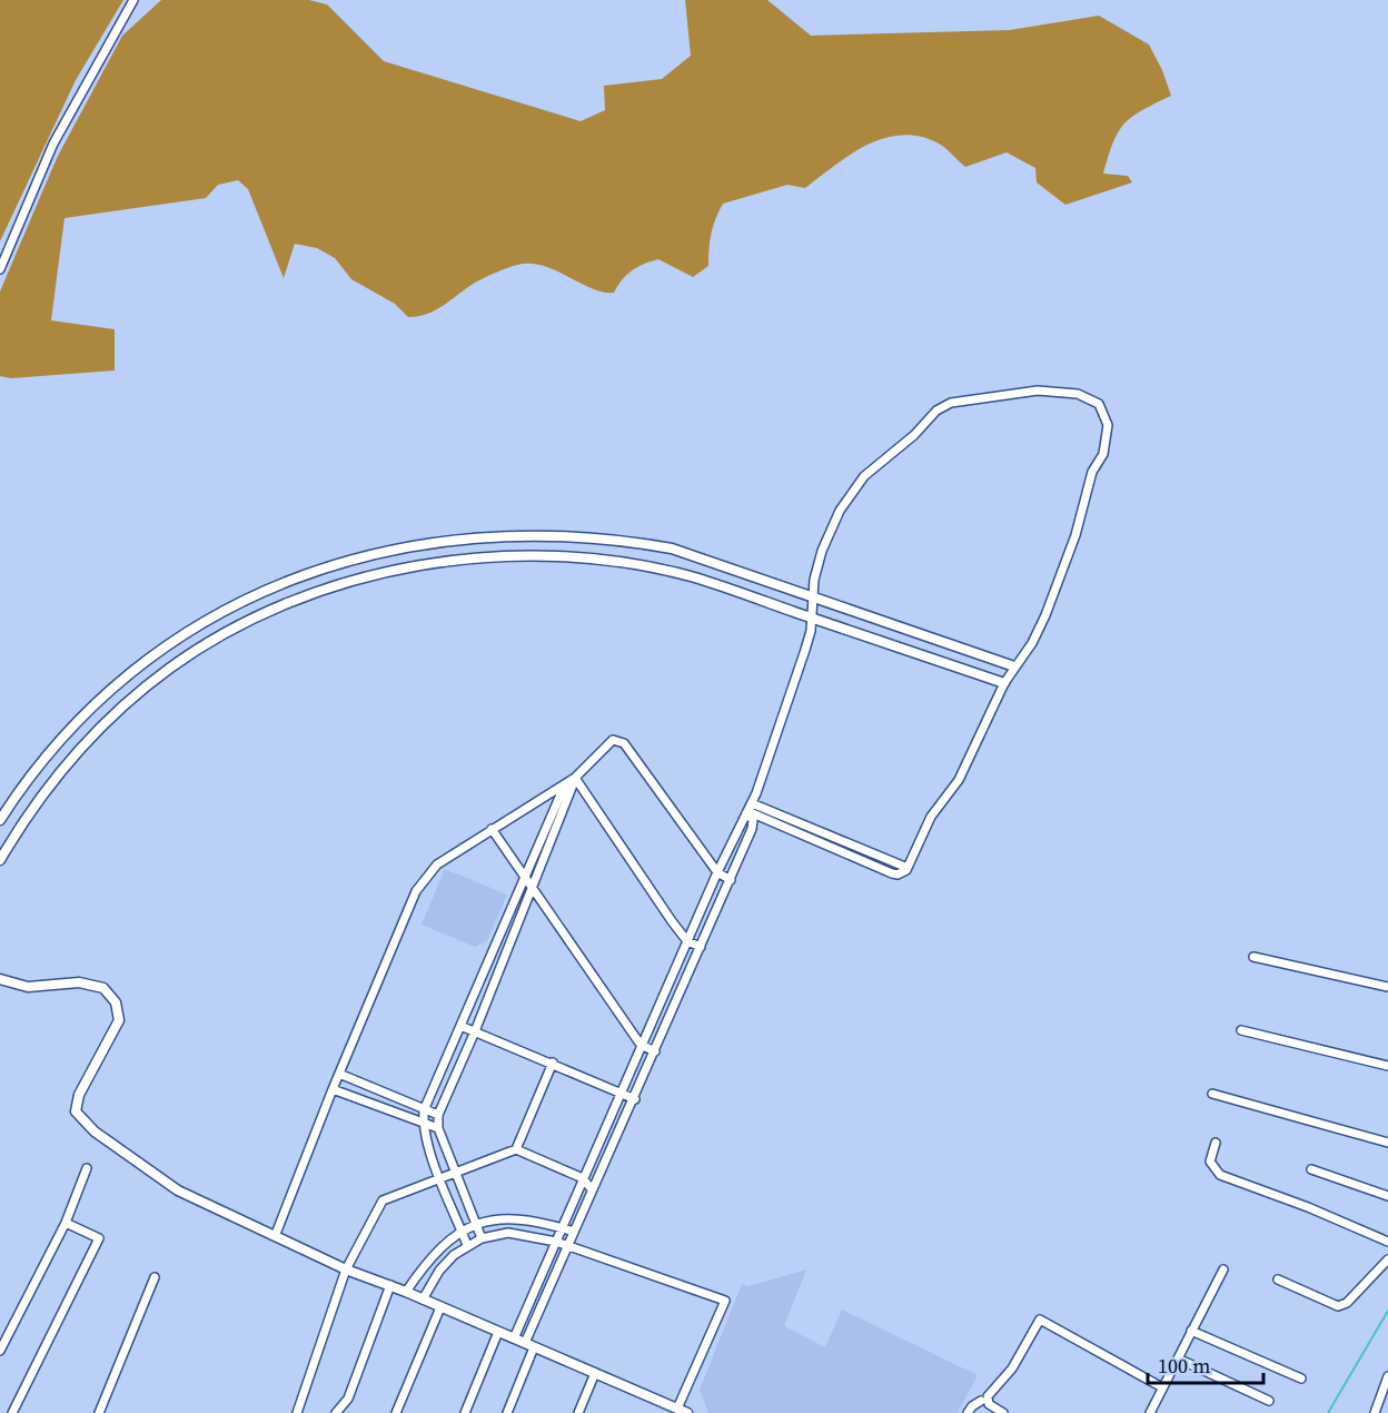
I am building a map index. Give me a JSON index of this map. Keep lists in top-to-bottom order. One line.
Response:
{"scale_bar":"100 m"}
